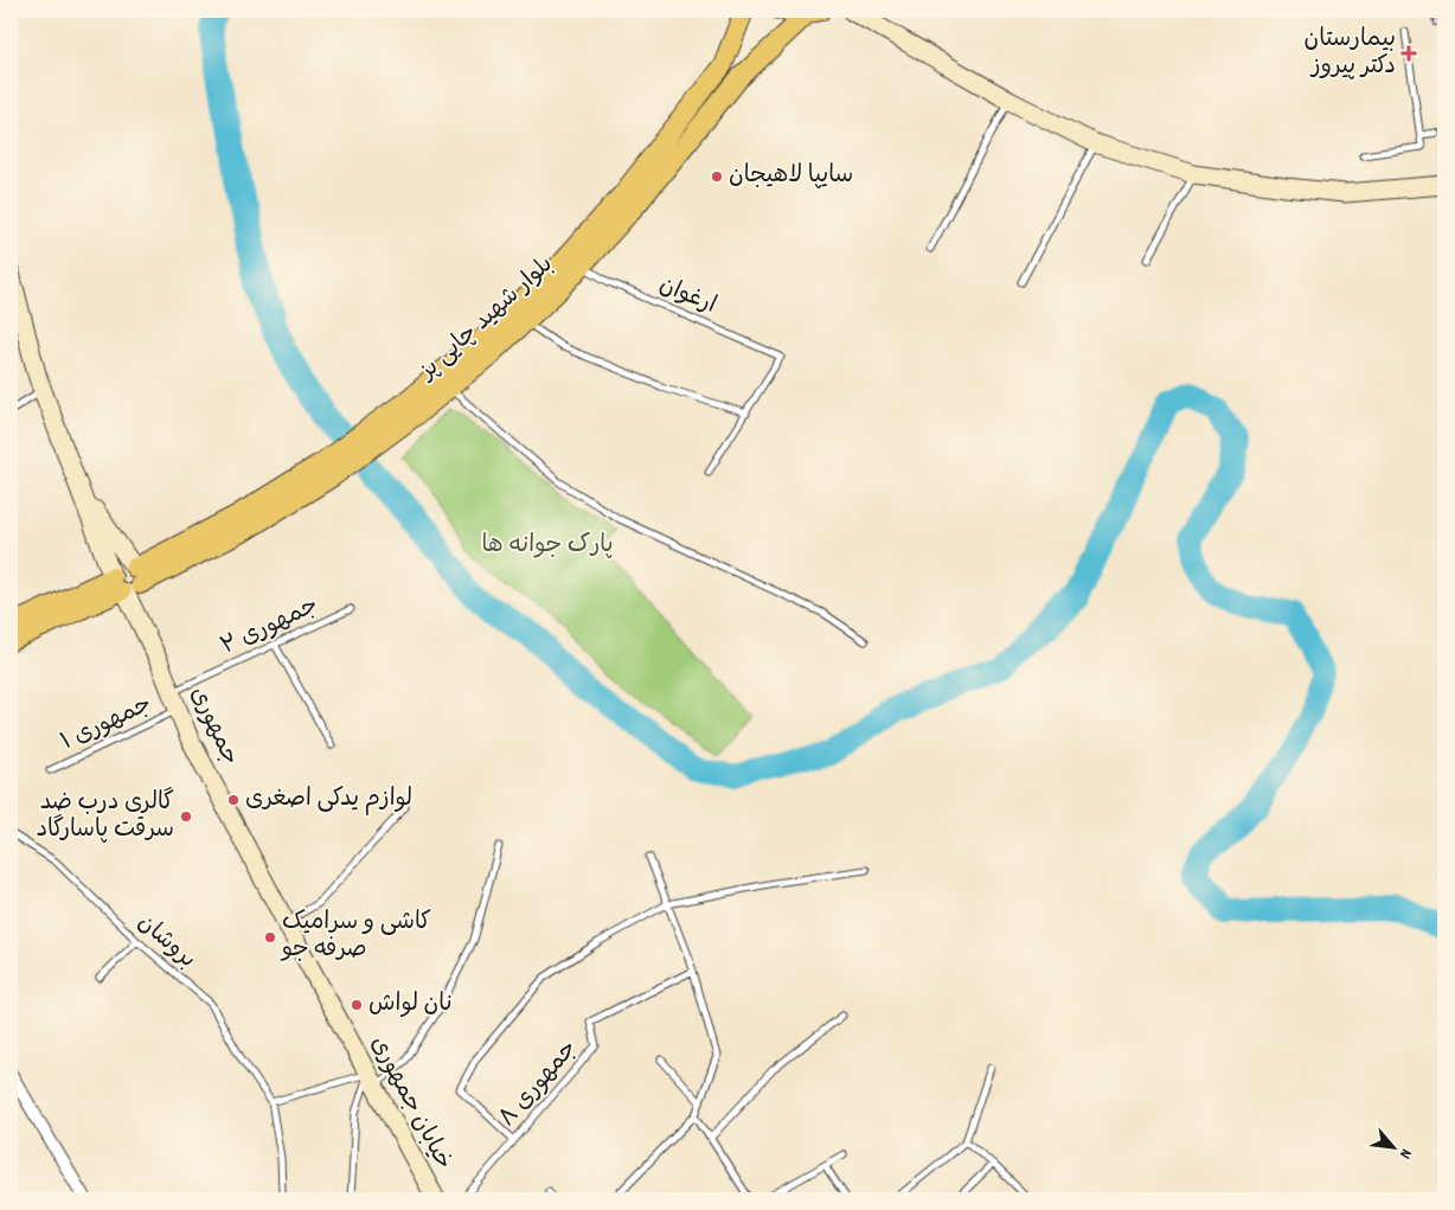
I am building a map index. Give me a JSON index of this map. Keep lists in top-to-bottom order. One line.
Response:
{"streets":{"main road":["بلوار شهید چایی پز","جمهوری","خیابان جمهوری"],"lane":["ارغوان","جمهوری ۲","جمهوری ۱","بروشان","جمهوری ۸"]},"crossings":[["ارغوان","بلوار شهید چایی پز"],["بلوار شهید چایی پز","جمهوری"],["جمهوری ۲","جمهوری"],["جمهوری ۱","جمهوری"],["جمهوری","خیابان جمهوری"]],"parks":["پارک جوانه ها"],"places":{"health":["بیمارستان دکتر پیروز"],"other":["سایپا لاهیجان","لوازم یدکی اصغری","گالری درب ضد سرقت پاسارگاد","کاشی و سرامیک صرفه جو","نان لواش"]},"north":"bottom right"}
